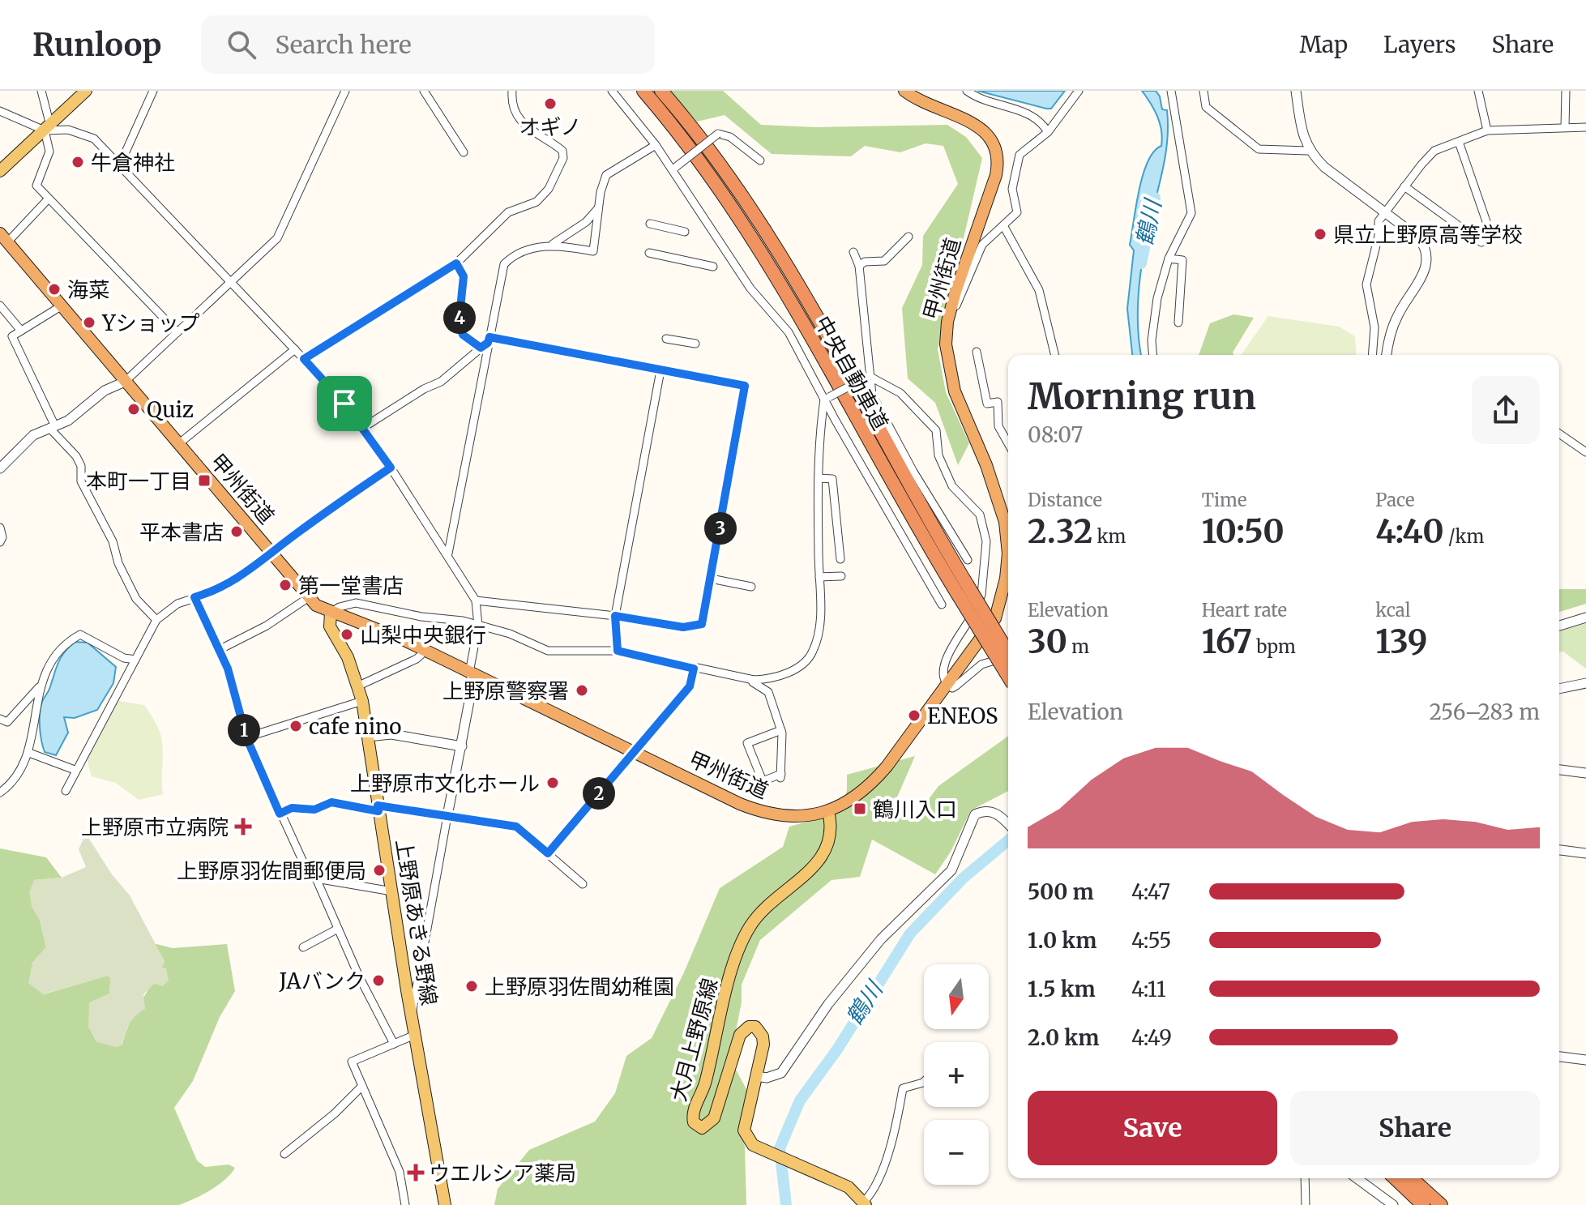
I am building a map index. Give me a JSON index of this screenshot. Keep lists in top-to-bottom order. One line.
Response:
{"streets":{"highway":["甲州街道","中央自動車道"],"main road":["上野原あきる野線","大月上野原線"]},"crossings":[["甲州街道","上野原あきる野線"],["甲州街道","大月上野原線"]],"water":["鶴川"],"places":{"other":["オギノ","牛倉神社","県立上野原高等学校","海菜","Yショップ","Quiz","平本書店","第一堂書店","山梨中央銀行","上野原警察署","ENEOS","cafe nino","上野原市文化ホール","上野原羽佐間郵便局","JAバンク","上野原羽佐間幼稚園"],"transit":["本町一丁目","鶴川入口"],"health":["上野原市立病院","ウエルシア薬局"]},"north":"bottom","page":{"header":"Runloop","search":"Search here","nav":["Map","Layers","Share"],"pins":["4","3","1","2"],"heading":["Morning run","08:07"],"stats":[["Distance","2.32 km"],["Time","10:50"],["Pace","4:40 /km"],["Elevation","30 m"],["Heart rate","167 bpm"],["kcal","139"]],"chart":["Elevation","256–283 m"],"list":[{"name":"500 m","note":"4:47"},{"name":"1.0 km","note":"4:55"},{"name":"1.5 km","note":"4:11"},{"name":"2.0 km","note":"4:49"}],"map_buttons":["+","−"],"buttons":["Save","Share"]}}
